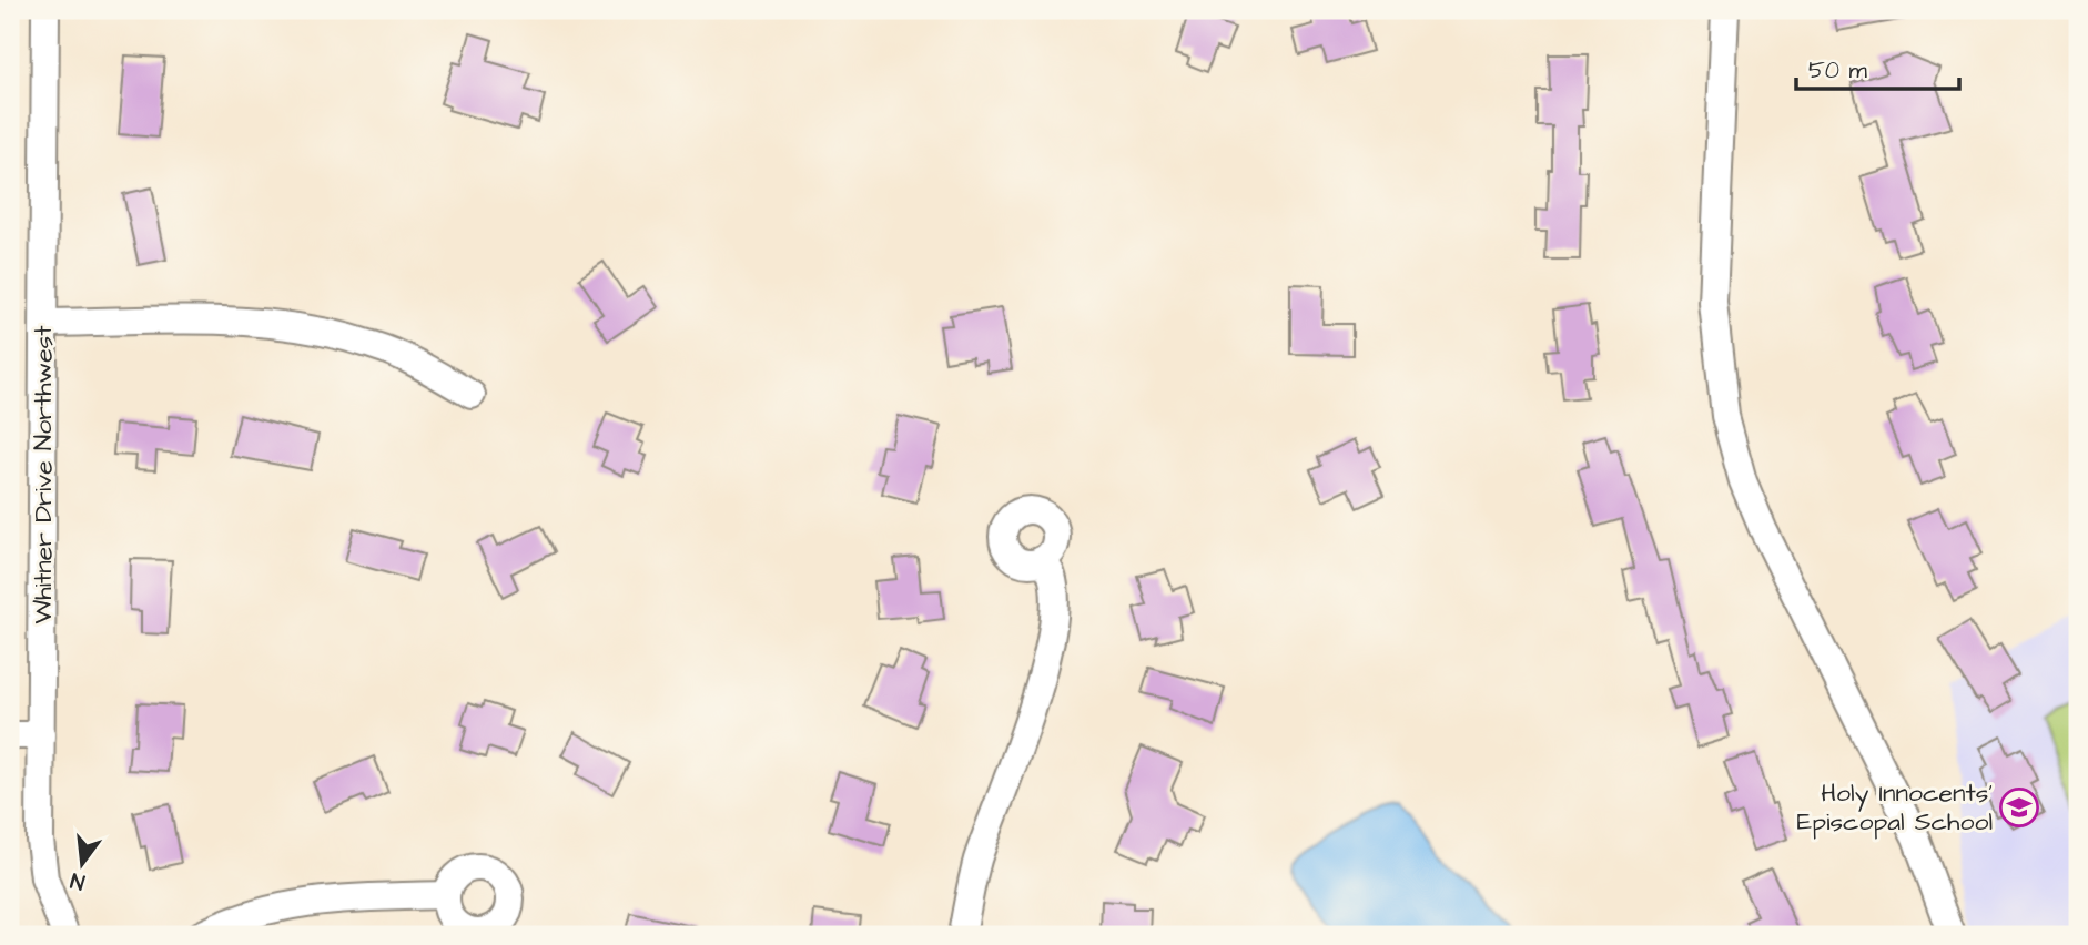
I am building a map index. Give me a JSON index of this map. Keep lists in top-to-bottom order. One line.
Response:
{"streets":{"street":["Whitner Drive Northwest"]},"places":{"school or university":["Holy Innocents' Episcopal School"]},"scale_bar":"50 m","north":"bottom"}
